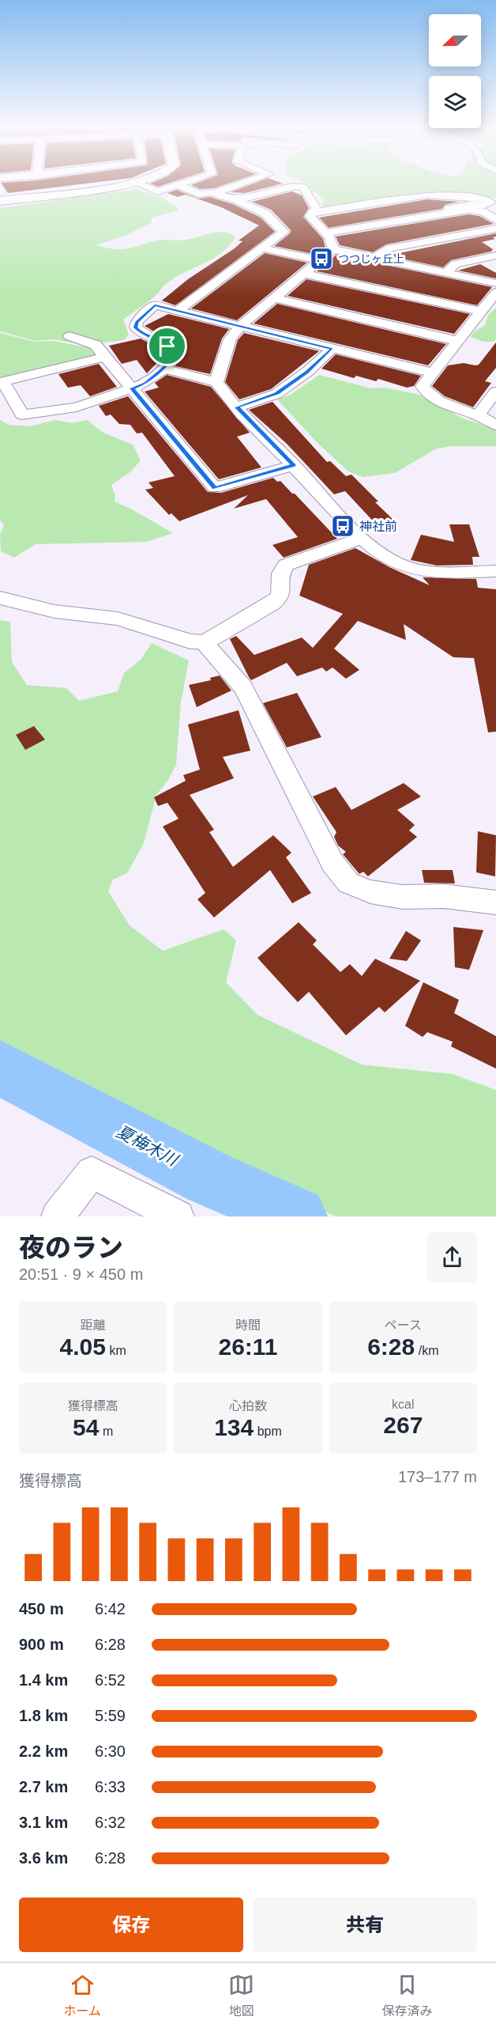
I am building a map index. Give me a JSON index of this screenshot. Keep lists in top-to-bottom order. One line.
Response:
{"water":["夏梅木川"],"places":{"bus stop":["つつじヶ丘上","神社前"]},"north":"left","page":{"heading":["夜のラン","20:51 · 9 × 450 m"],"stats":[["距離","4.05 km"],["時間","26:11"],["ペース","6:28 /km"],["獲得標高","54 m"],["心拍数","134 bpm"],["kcal","267"]],"chart":["獲得標高","173–177 m"],"list":[{"name":"450 m","note":"6:42"},{"name":"900 m","note":"6:28"},{"name":"1.4 km","note":"6:52"},{"name":"1.8 km","note":"5:59"},{"name":"2.2 km","note":"6:30"},{"name":"2.7 km","note":"6:33"},{"name":"3.1 km","note":"6:32"},{"name":"3.6 km","note":"6:28"}],"buttons":["保存","共有"],"tabs":["ホーム","地図","保存済み"]}}
